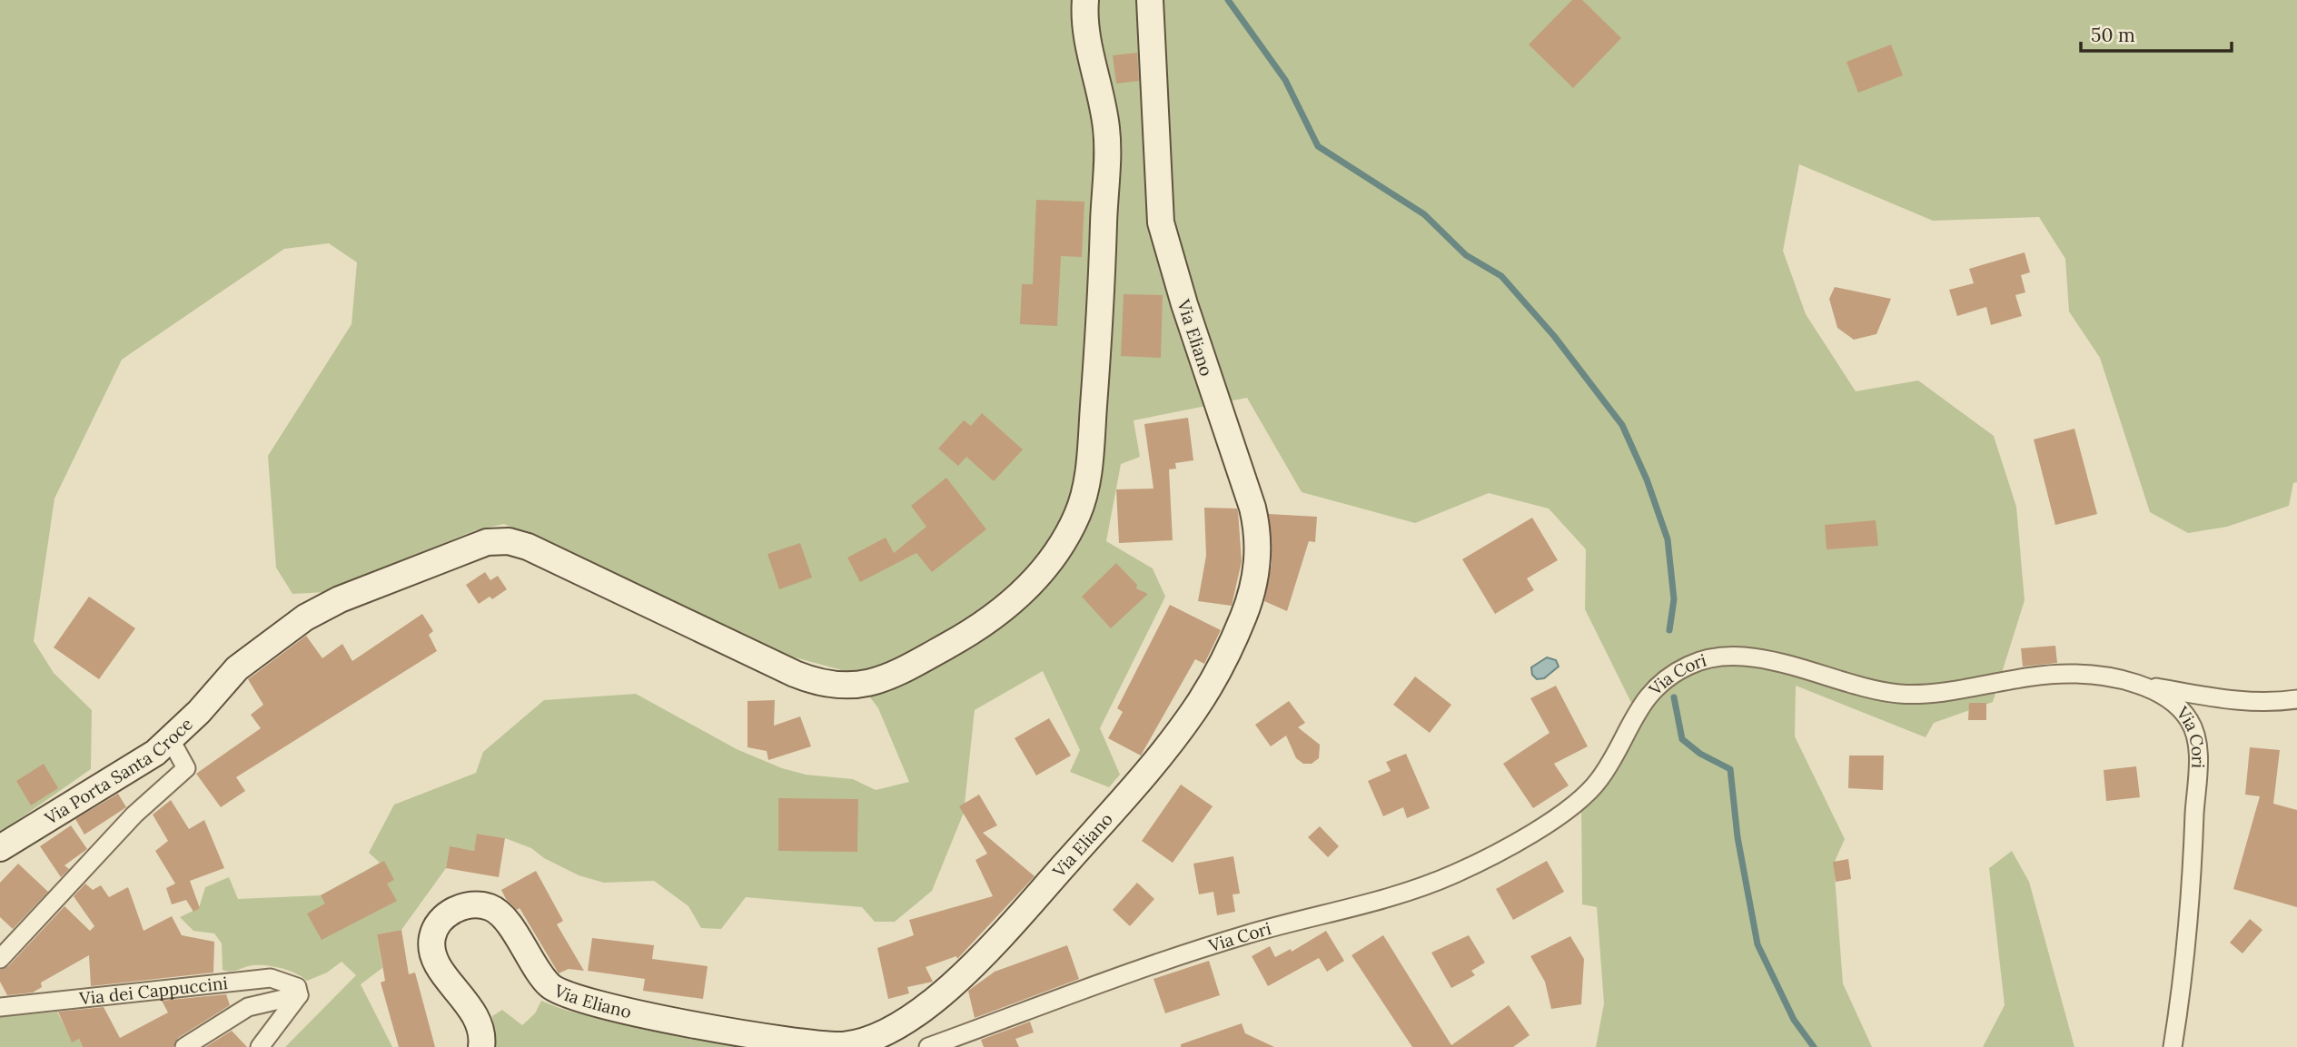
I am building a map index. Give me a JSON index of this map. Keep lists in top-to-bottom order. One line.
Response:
{"streets":{"street":["Via Eliano","Via Cori","Via Porta Santa Croce","Via dei Cappuccini"]},"scale_bar":"50 m"}
